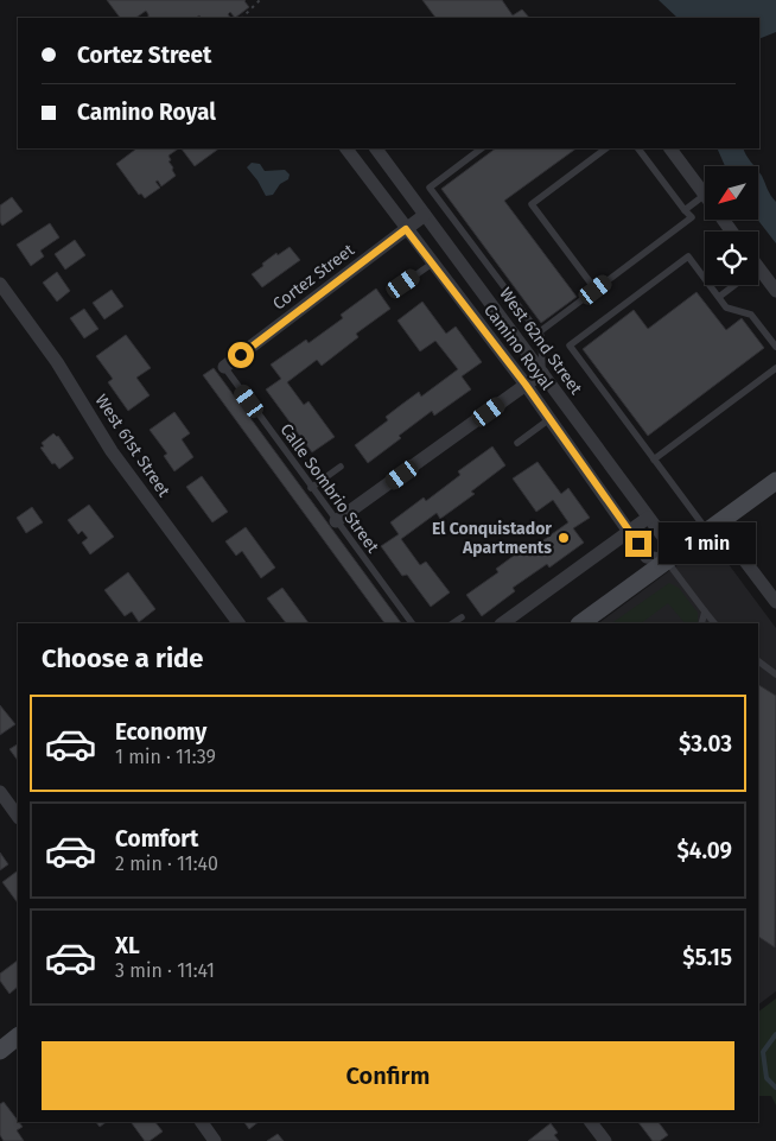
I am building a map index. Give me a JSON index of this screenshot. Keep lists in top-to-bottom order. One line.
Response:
{"streets":{"street":["Cortez Street","West 62nd Street","Camino Royal","West 61st Street"],"lane":["Calle Sombrio Street"]},"crossings":[["Cortez Street","West 62nd Street"],["Cortez Street","Camino Royal"],["Cortez Street","Calle Sombrio Street"],["West 62nd Street","Camino Royal"]],"places":["El Conquistador Apartments"],"north":"bottom left","page":{"banner":["Cortez Street","Camino Royal"],"bubble":"1 min","heading":"Choose a ride","list":[{"name":"Economy","note":"1 min · 11:39","value":"$3.03"},{"name":"Comfort","note":"2 min · 11:40","value":"$4.09"},{"name":"XL","note":"3 min · 11:41","value":"$5.15"}],"buttons":"Confirm"}}
